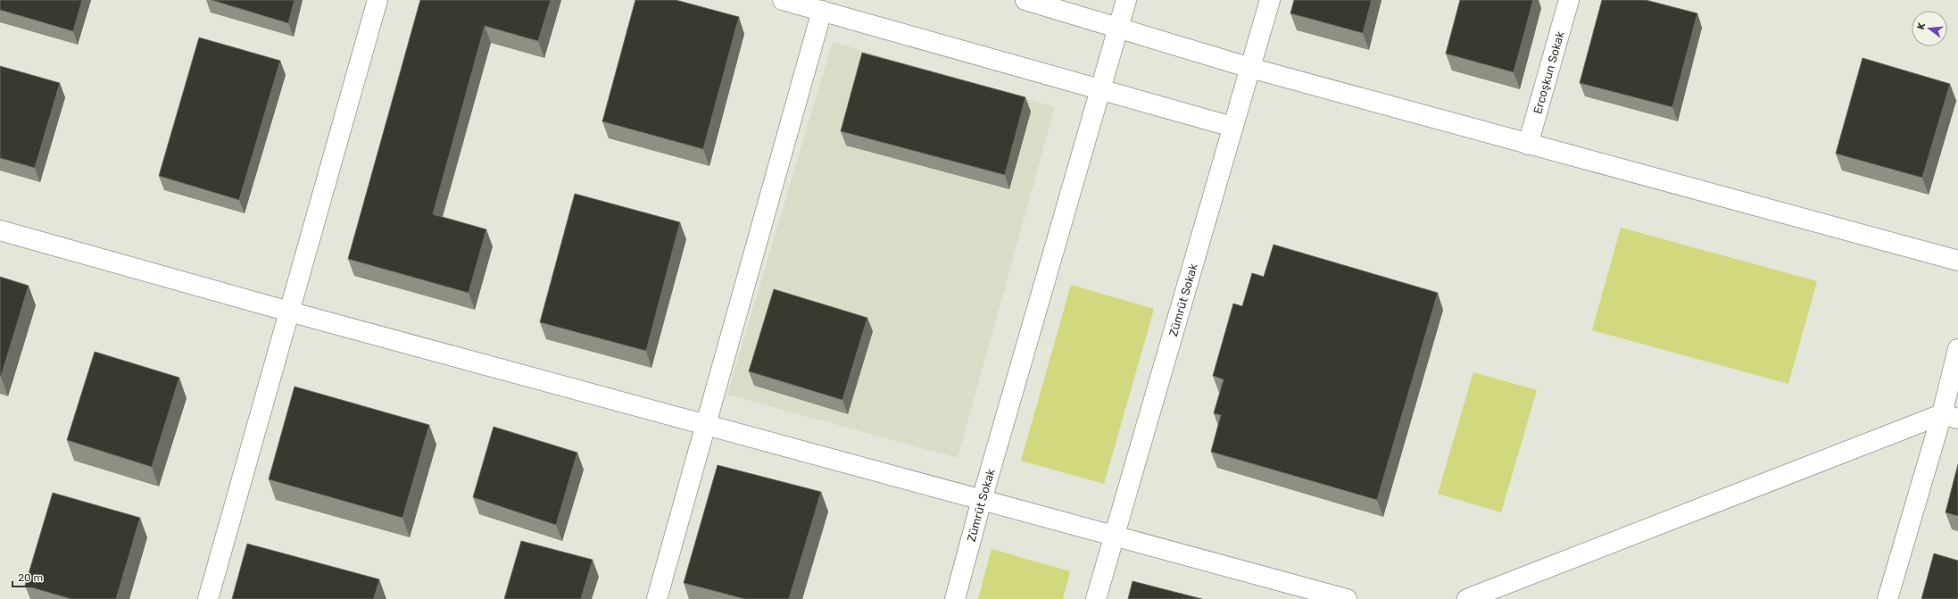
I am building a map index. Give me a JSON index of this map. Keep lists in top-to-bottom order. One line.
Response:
{"streets":{"street":["Ercoşkun Sokak","Zümrüt Sokak"]},"scale_bar":"20 m","north":"left"}
